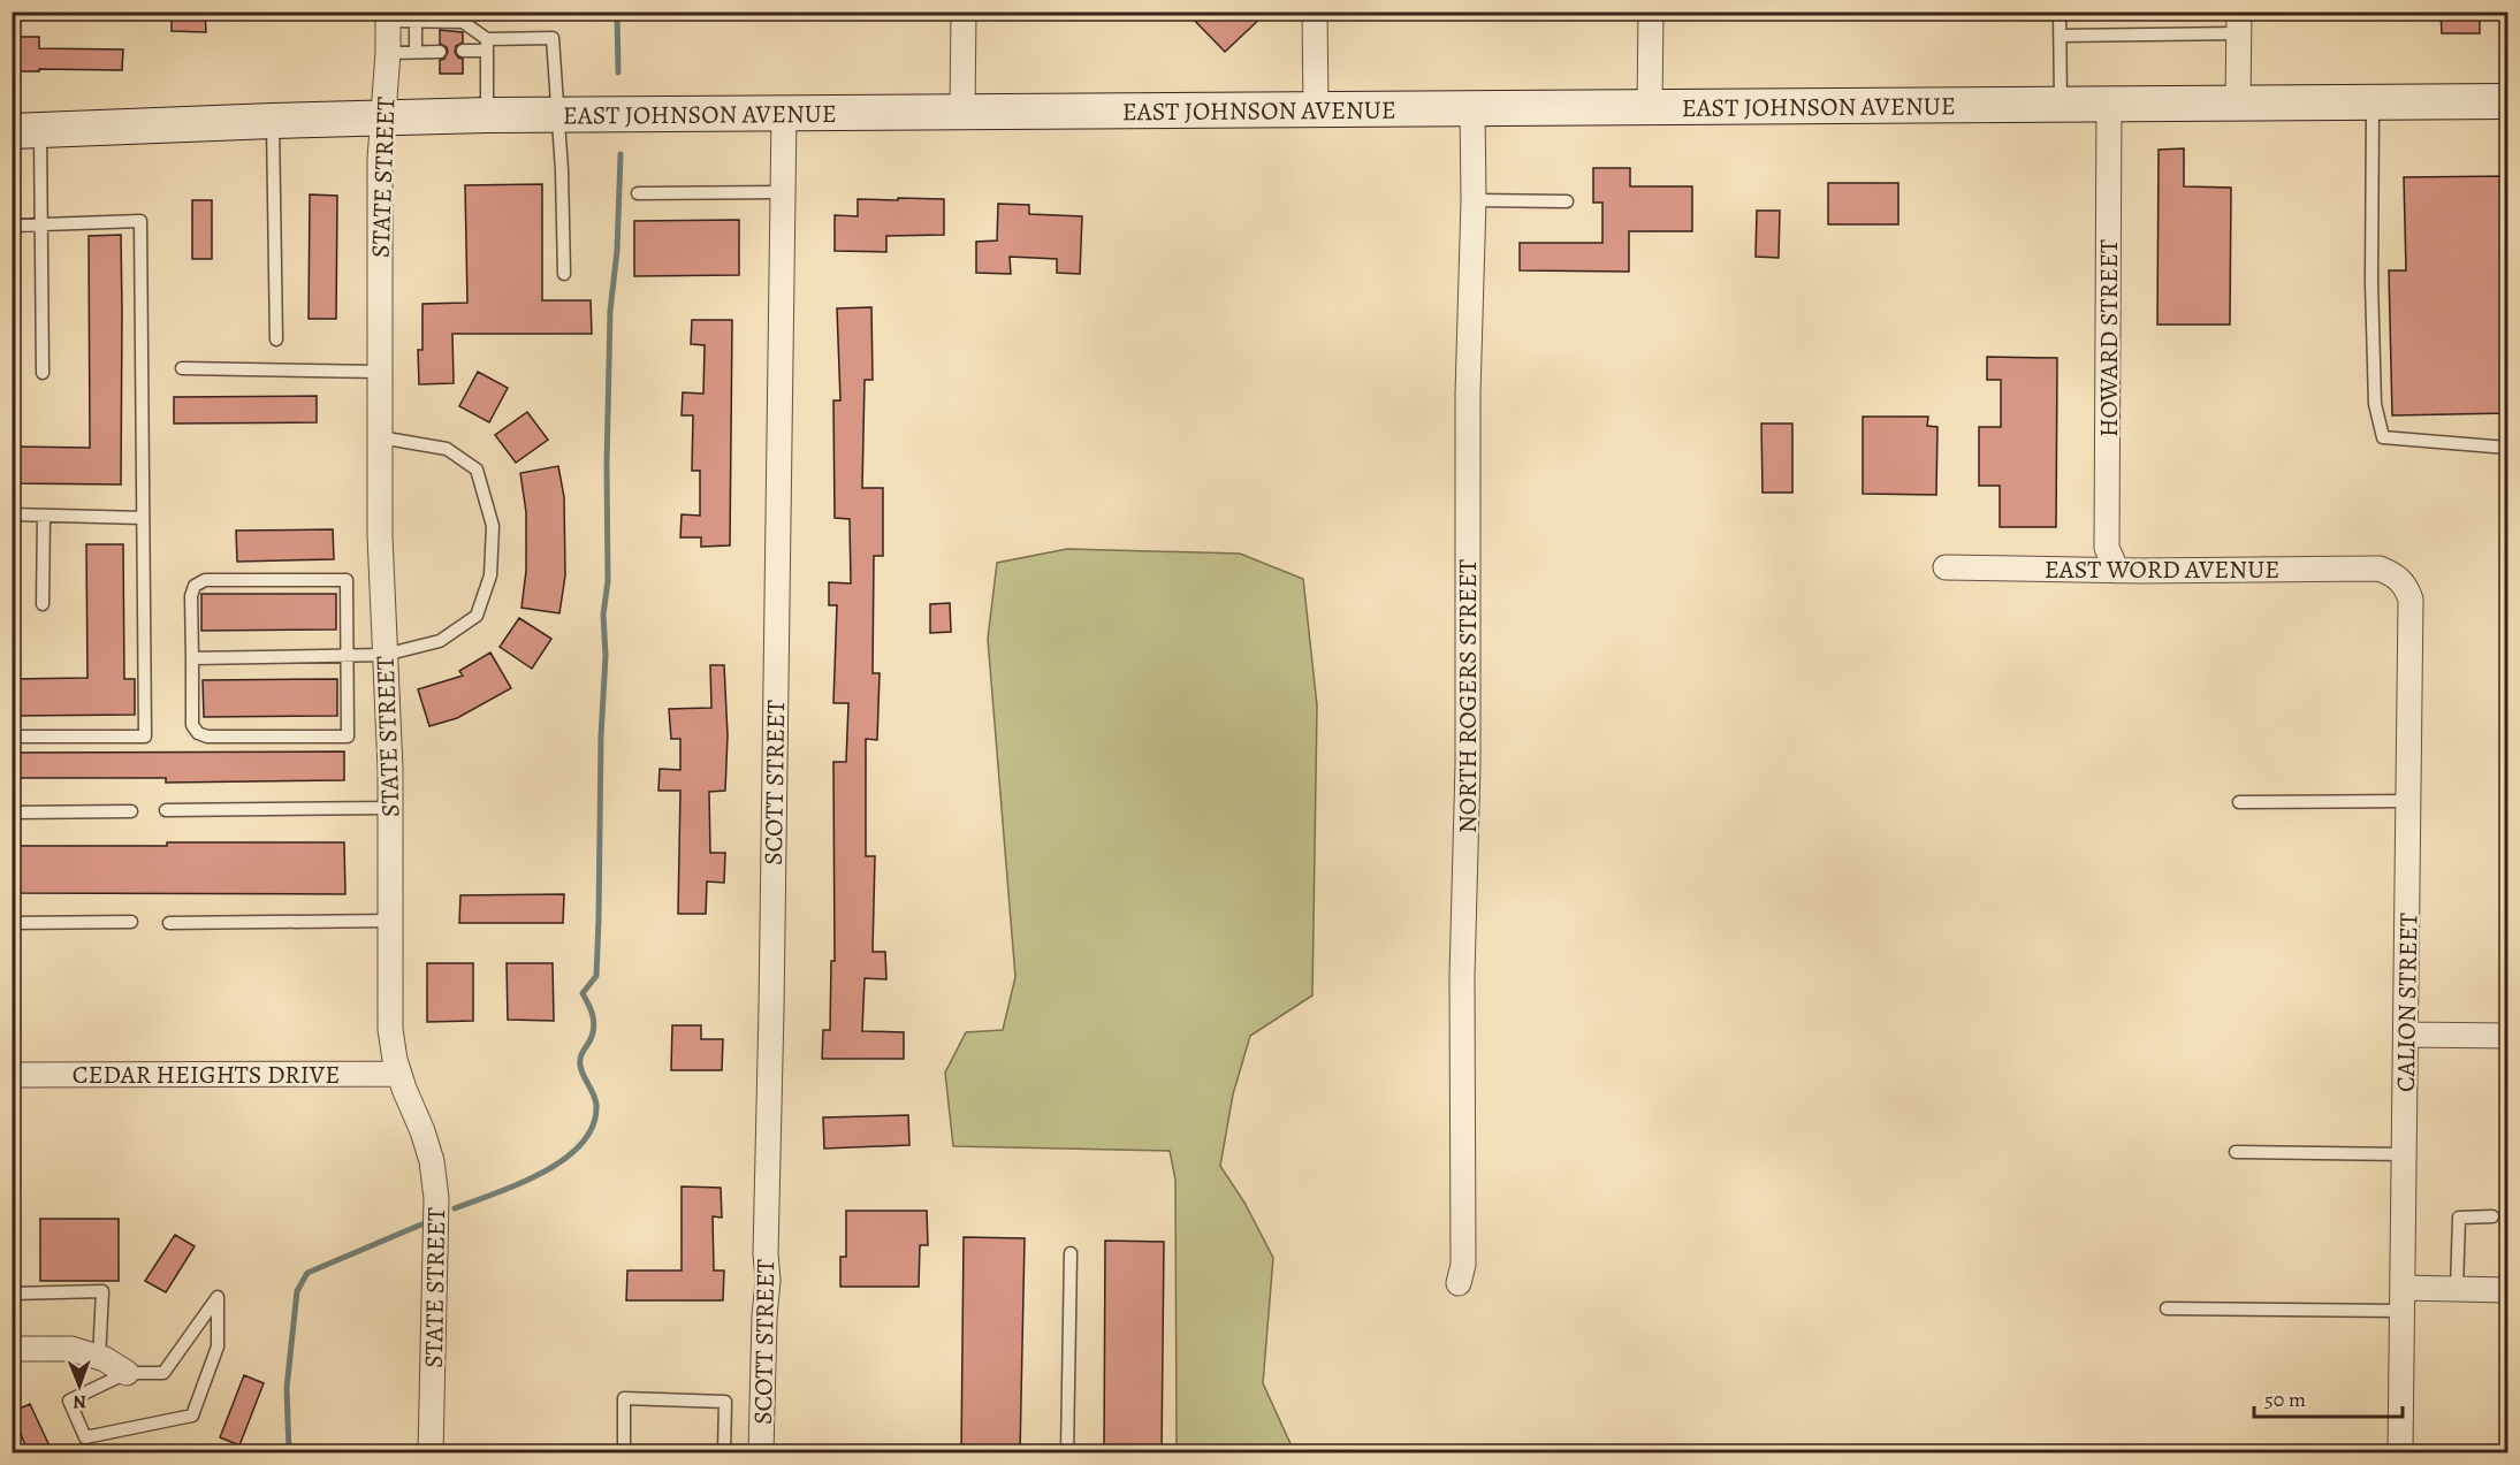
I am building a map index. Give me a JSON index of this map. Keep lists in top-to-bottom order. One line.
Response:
{"streets":{"main road":["EAST JOHNSON AVENUE"],"street":["STATE STREET","HOWARD STREET","EAST WORD AVENUE","NORTH ROGERS STREET","SCOTT STREET","CALION STREET","CEDAR HEIGHTS DRIVE"]},"crossings":[["EAST JOHNSON AVENUE","STATE STREET"],["EAST JOHNSON AVENUE","HOWARD STREET"],["EAST JOHNSON AVENUE","NORTH ROGERS STREET"],["EAST JOHNSON AVENUE","SCOTT STREET"],["STATE STREET","CEDAR HEIGHTS DRIVE"],["HOWARD STREET","EAST WORD AVENUE"],["EAST WORD AVENUE","CALION STREET"]],"scale_bar":"50 m","north":"bottom"}
